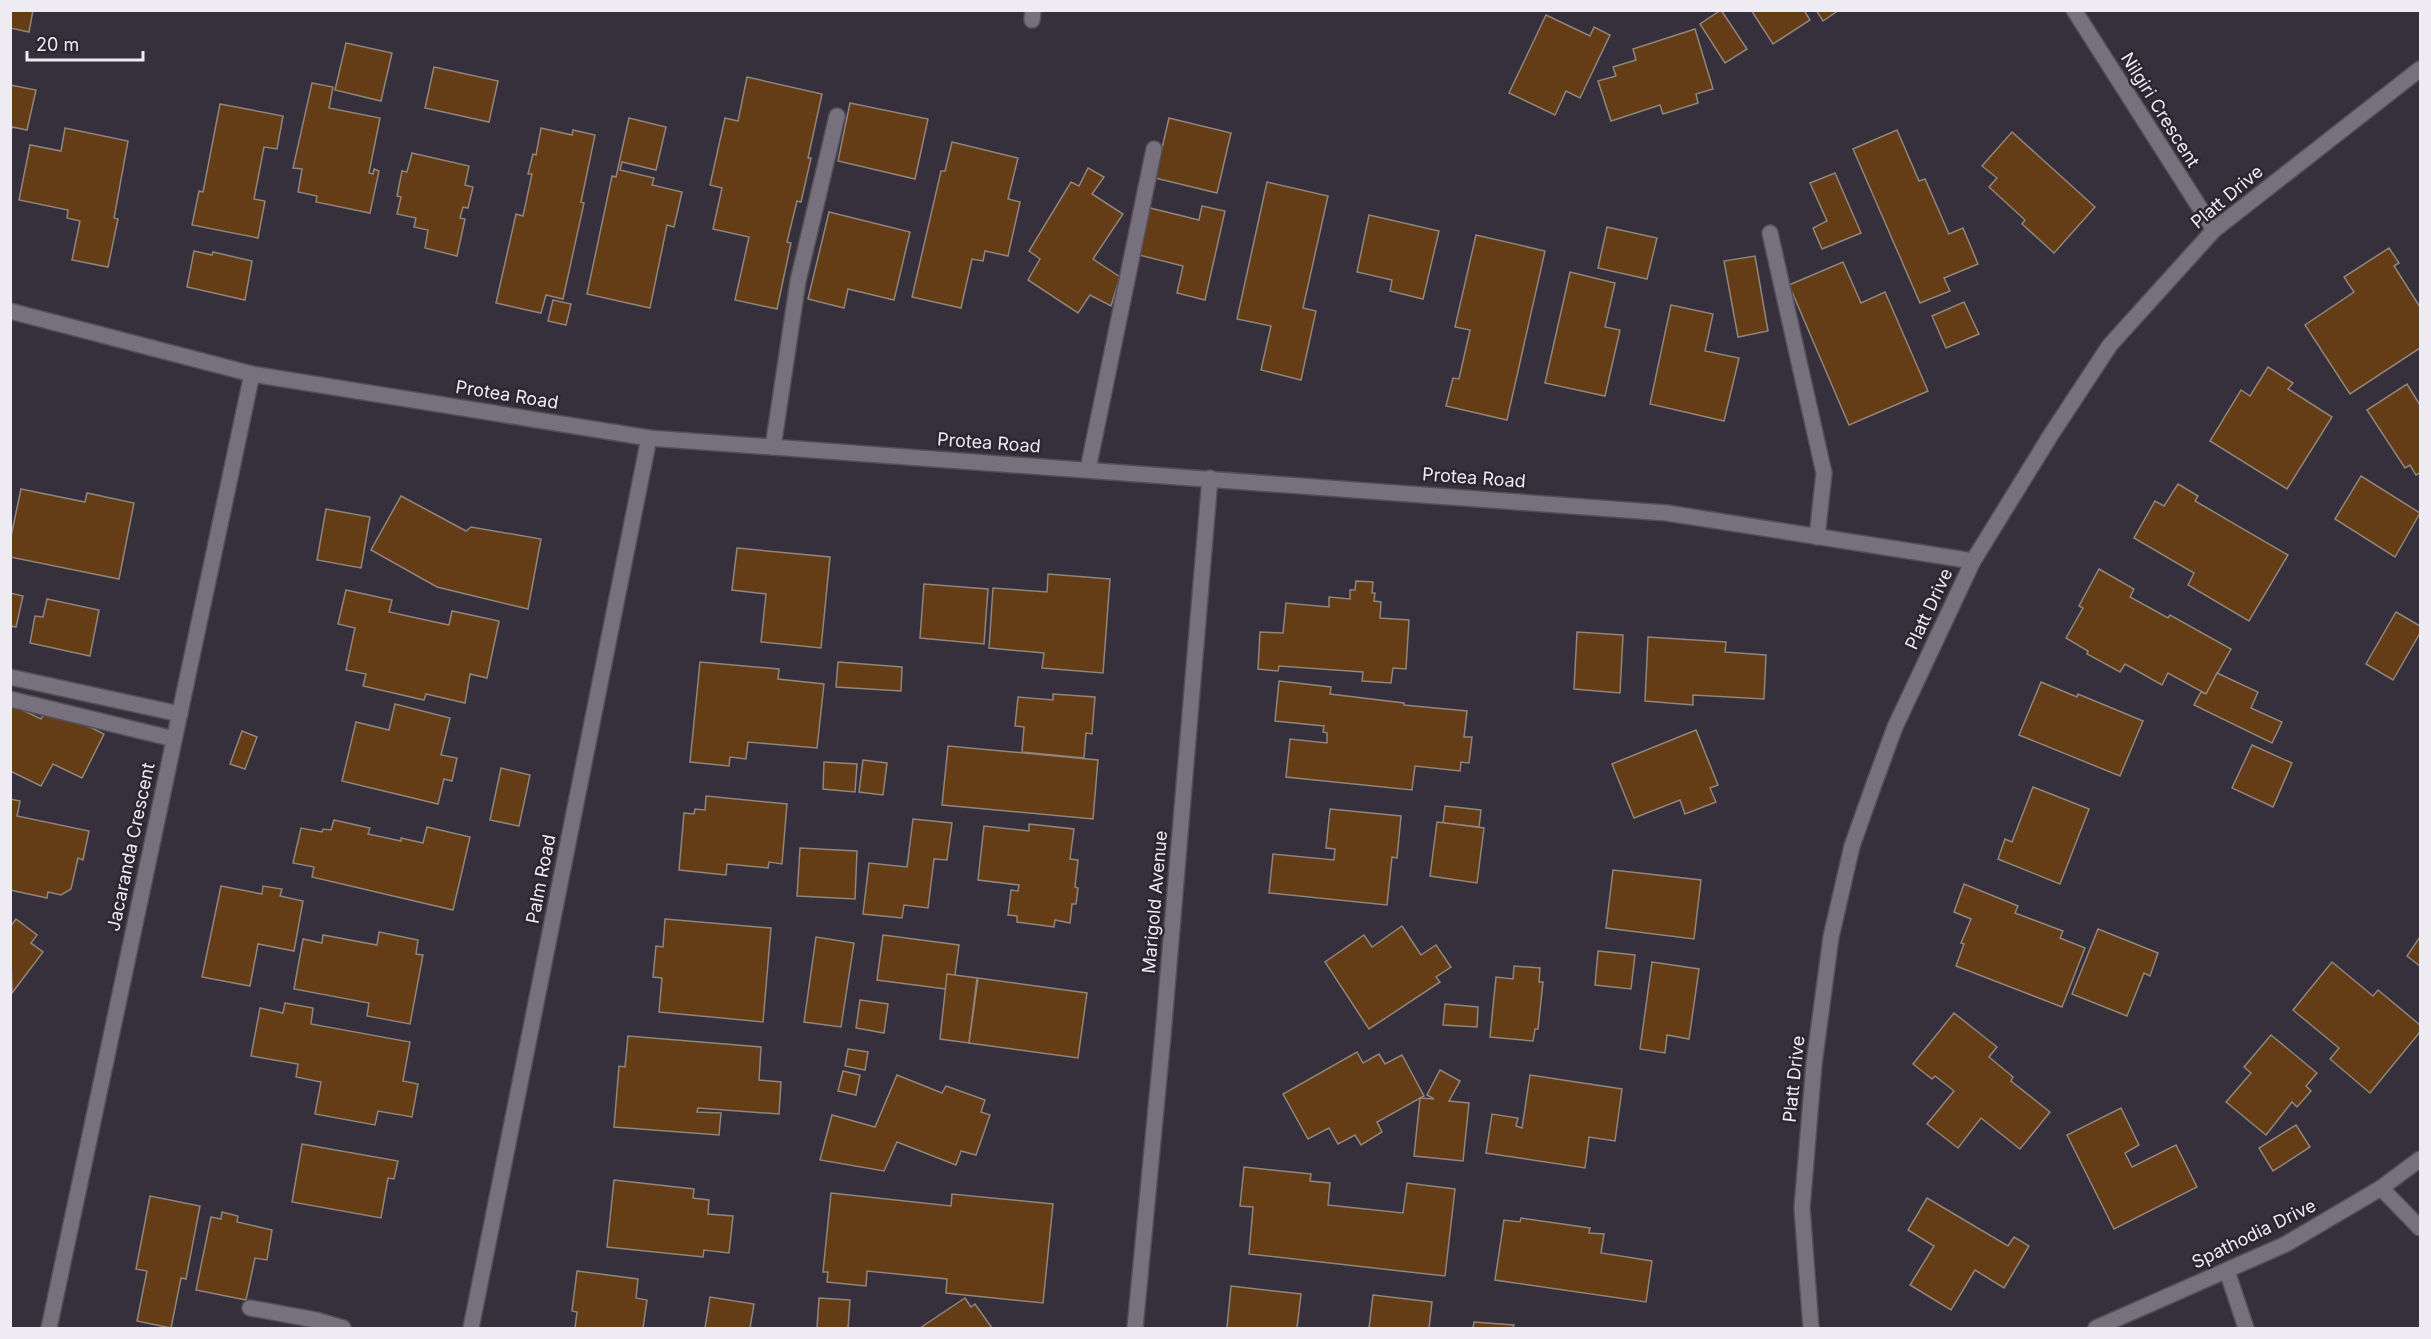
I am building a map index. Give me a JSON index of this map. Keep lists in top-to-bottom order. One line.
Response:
{"streets":{"street":["Nilgiri Crescent","Platt Drive","Protea Road","Jacaranda Crescent","Palm Road","Marigold Avenue","Spathodia Drive"]},"crossings":[["Nilgiri Crescent","Platt Drive"],["Platt Drive","Protea Road"],["Protea Road","Jacaranda Crescent"],["Protea Road","Palm Road"],["Protea Road","Marigold Avenue"]],"scale_bar":"20 m"}
